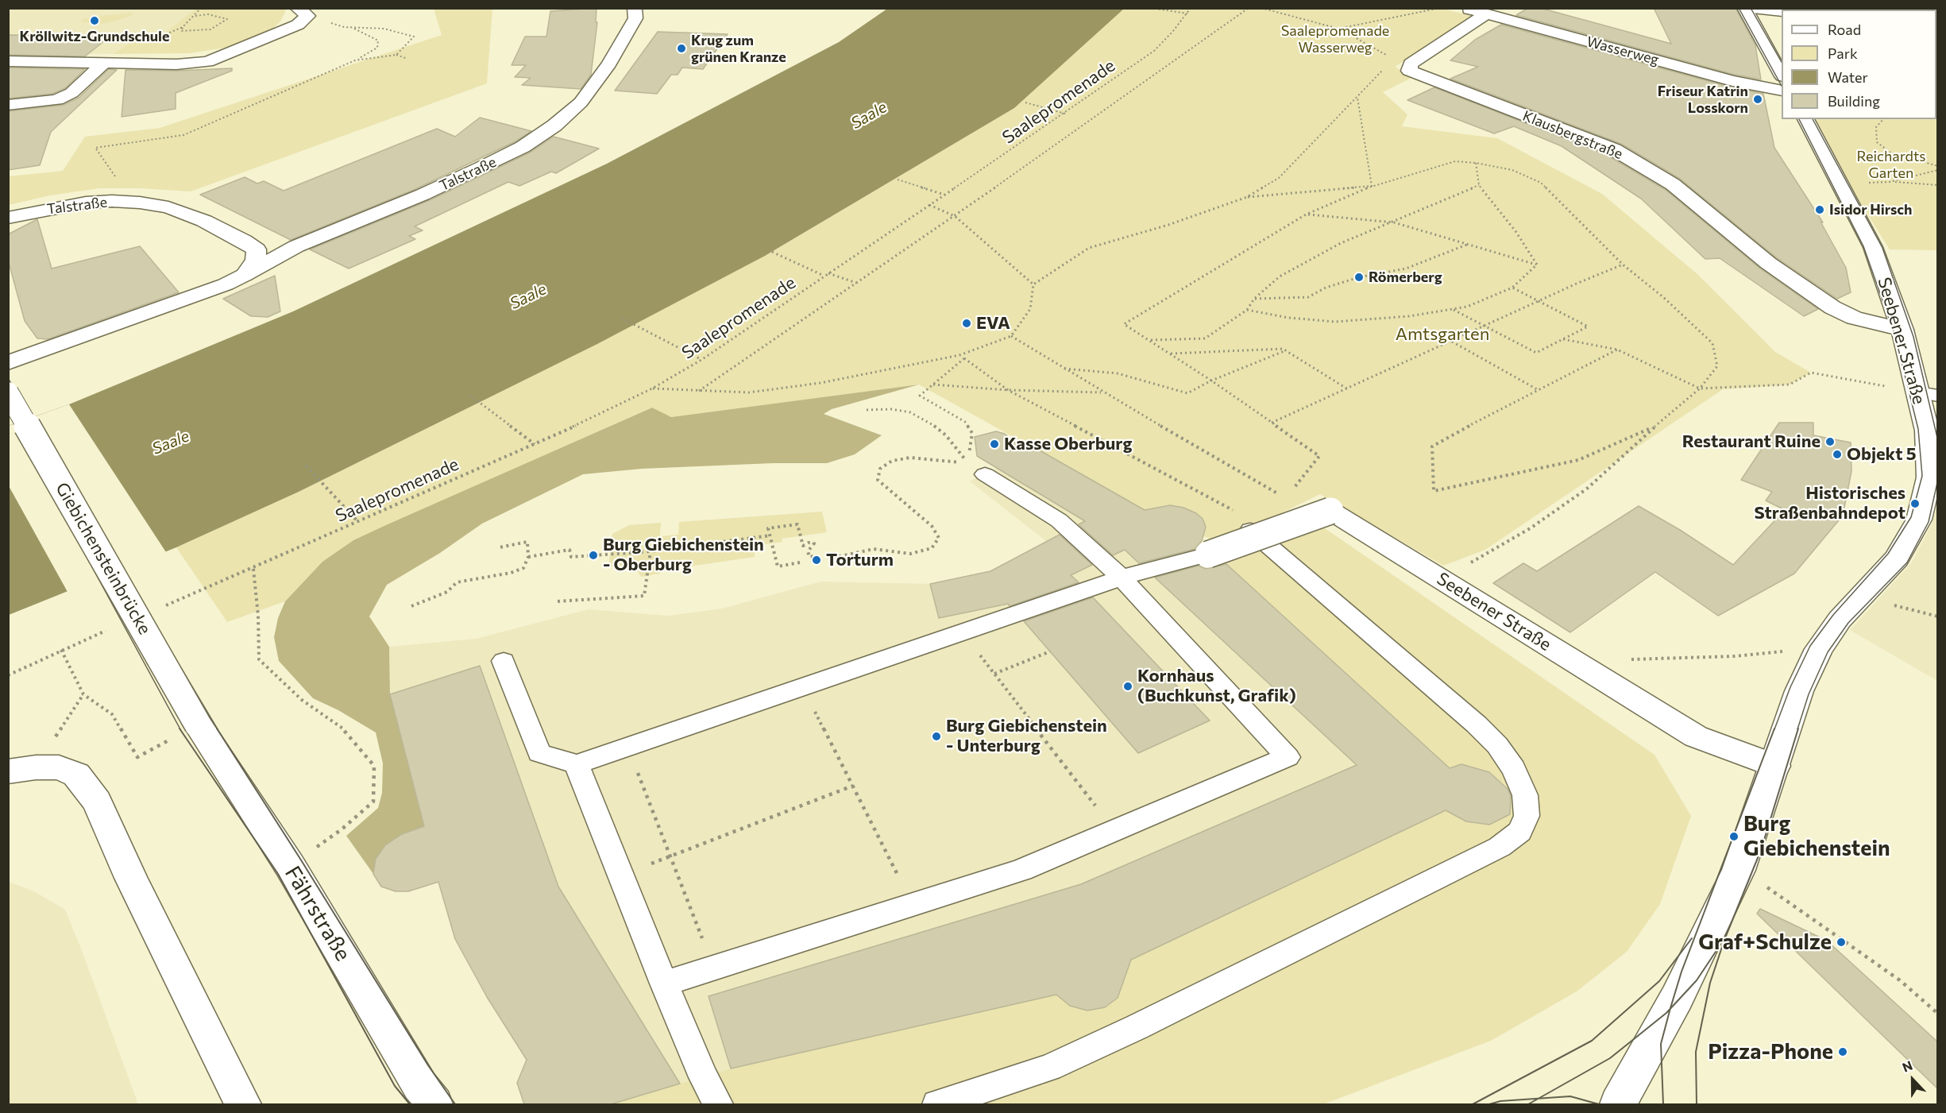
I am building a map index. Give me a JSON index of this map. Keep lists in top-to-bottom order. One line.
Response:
{"streets":{"street":["Wasserweg","Klausbergstraße","Talstraße","Seebener Straße","Giebichensteinbrücke","Fährstraße"],"path":["Saalepromenade"]},"crossings":[["Wasserweg","Klausbergstraße"],["Saalepromenade","Fährstraße"],["Klausbergstraße","Seebener Straße"],["Giebichensteinbrücke","Fährstraße"]],"water":["Saale"],"parks":["Saalepromenade Wasserweg","Reichardts Garten","Amtsgarten"],"places":["Kröllwitz-Grundschule","Krug zum grünen Kranze","Friseur Katrin Losskorn","Isidor Hirsch","Römerberg","EVA","Restaurant Ruine","Kasse Oberburg","Objekt 5","Historisches Straßenbahndepot","Burg Giebichenstein - Oberburg","Torturm","Kornhaus (Buchkunst, Grafik)","Burg Giebichenstein - Unterburg","Burg Giebichenstein","Graf+Schulze","Pizza-Phone"],"legend":["Road","Park","Water","Building"],"north":"top"}
